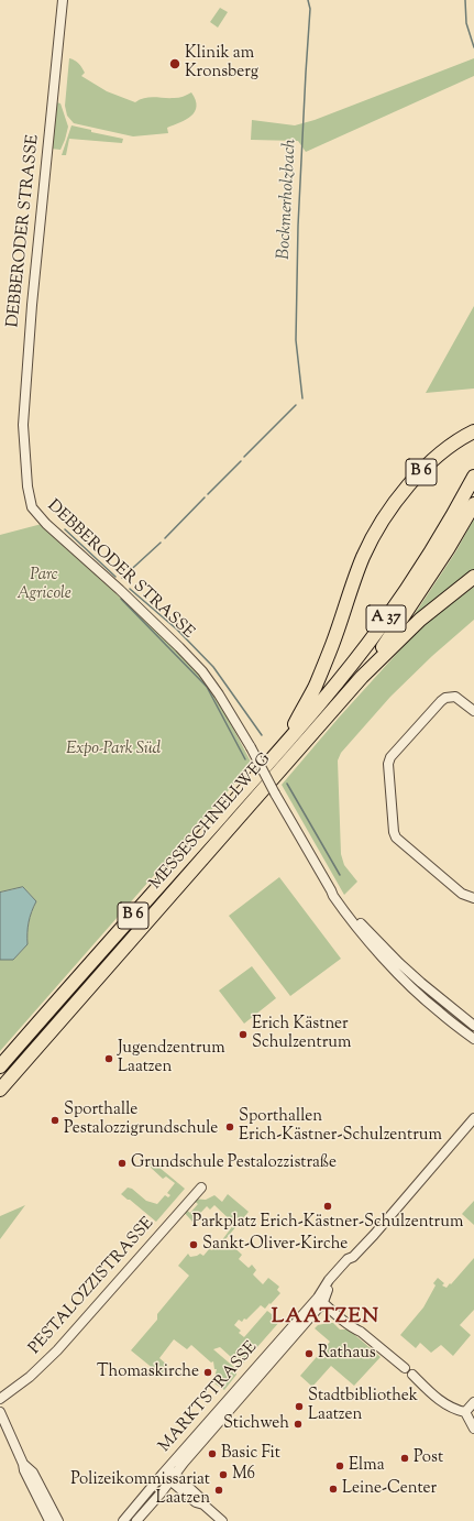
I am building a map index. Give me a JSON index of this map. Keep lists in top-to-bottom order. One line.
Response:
{"streets":{"highway":["B 6","A 37","MESSESCHNELLWEG"],"street":["DEBBERODER STRASSE","PESTALOZZISTRASSE","MARKTSTRASSE"]},"crossings":[["B 6","A 37"],["B 6","MESSESCHNELLWEG"],["A 37","MESSESCHNELLWEG"]],"districts":["LAATZEN"],"water":["Bockmerholzbach"],"parks":["Parc Agricole","Expo-Park Süd"],"places":["Klinik am Kronsberg","Erich Kästner Schulzentrum","Jugendzentrum Laatzen","Sporthalle Pestalozzigrundschule","Sporthallen Erich-Kästner-Schulzentrum","Grundschule Pestalozzistraße","Parkplatz Erich-Kästner-Schulzentrum","Sankt-Oliver-Kirche","Rathaus","Thomaskirche","Stadtbibliothek Laatzen","Stichweh","Basic Fit","Post","Elma","M6","Leine-Center","Polizeikommissariat Laatzen"]}
